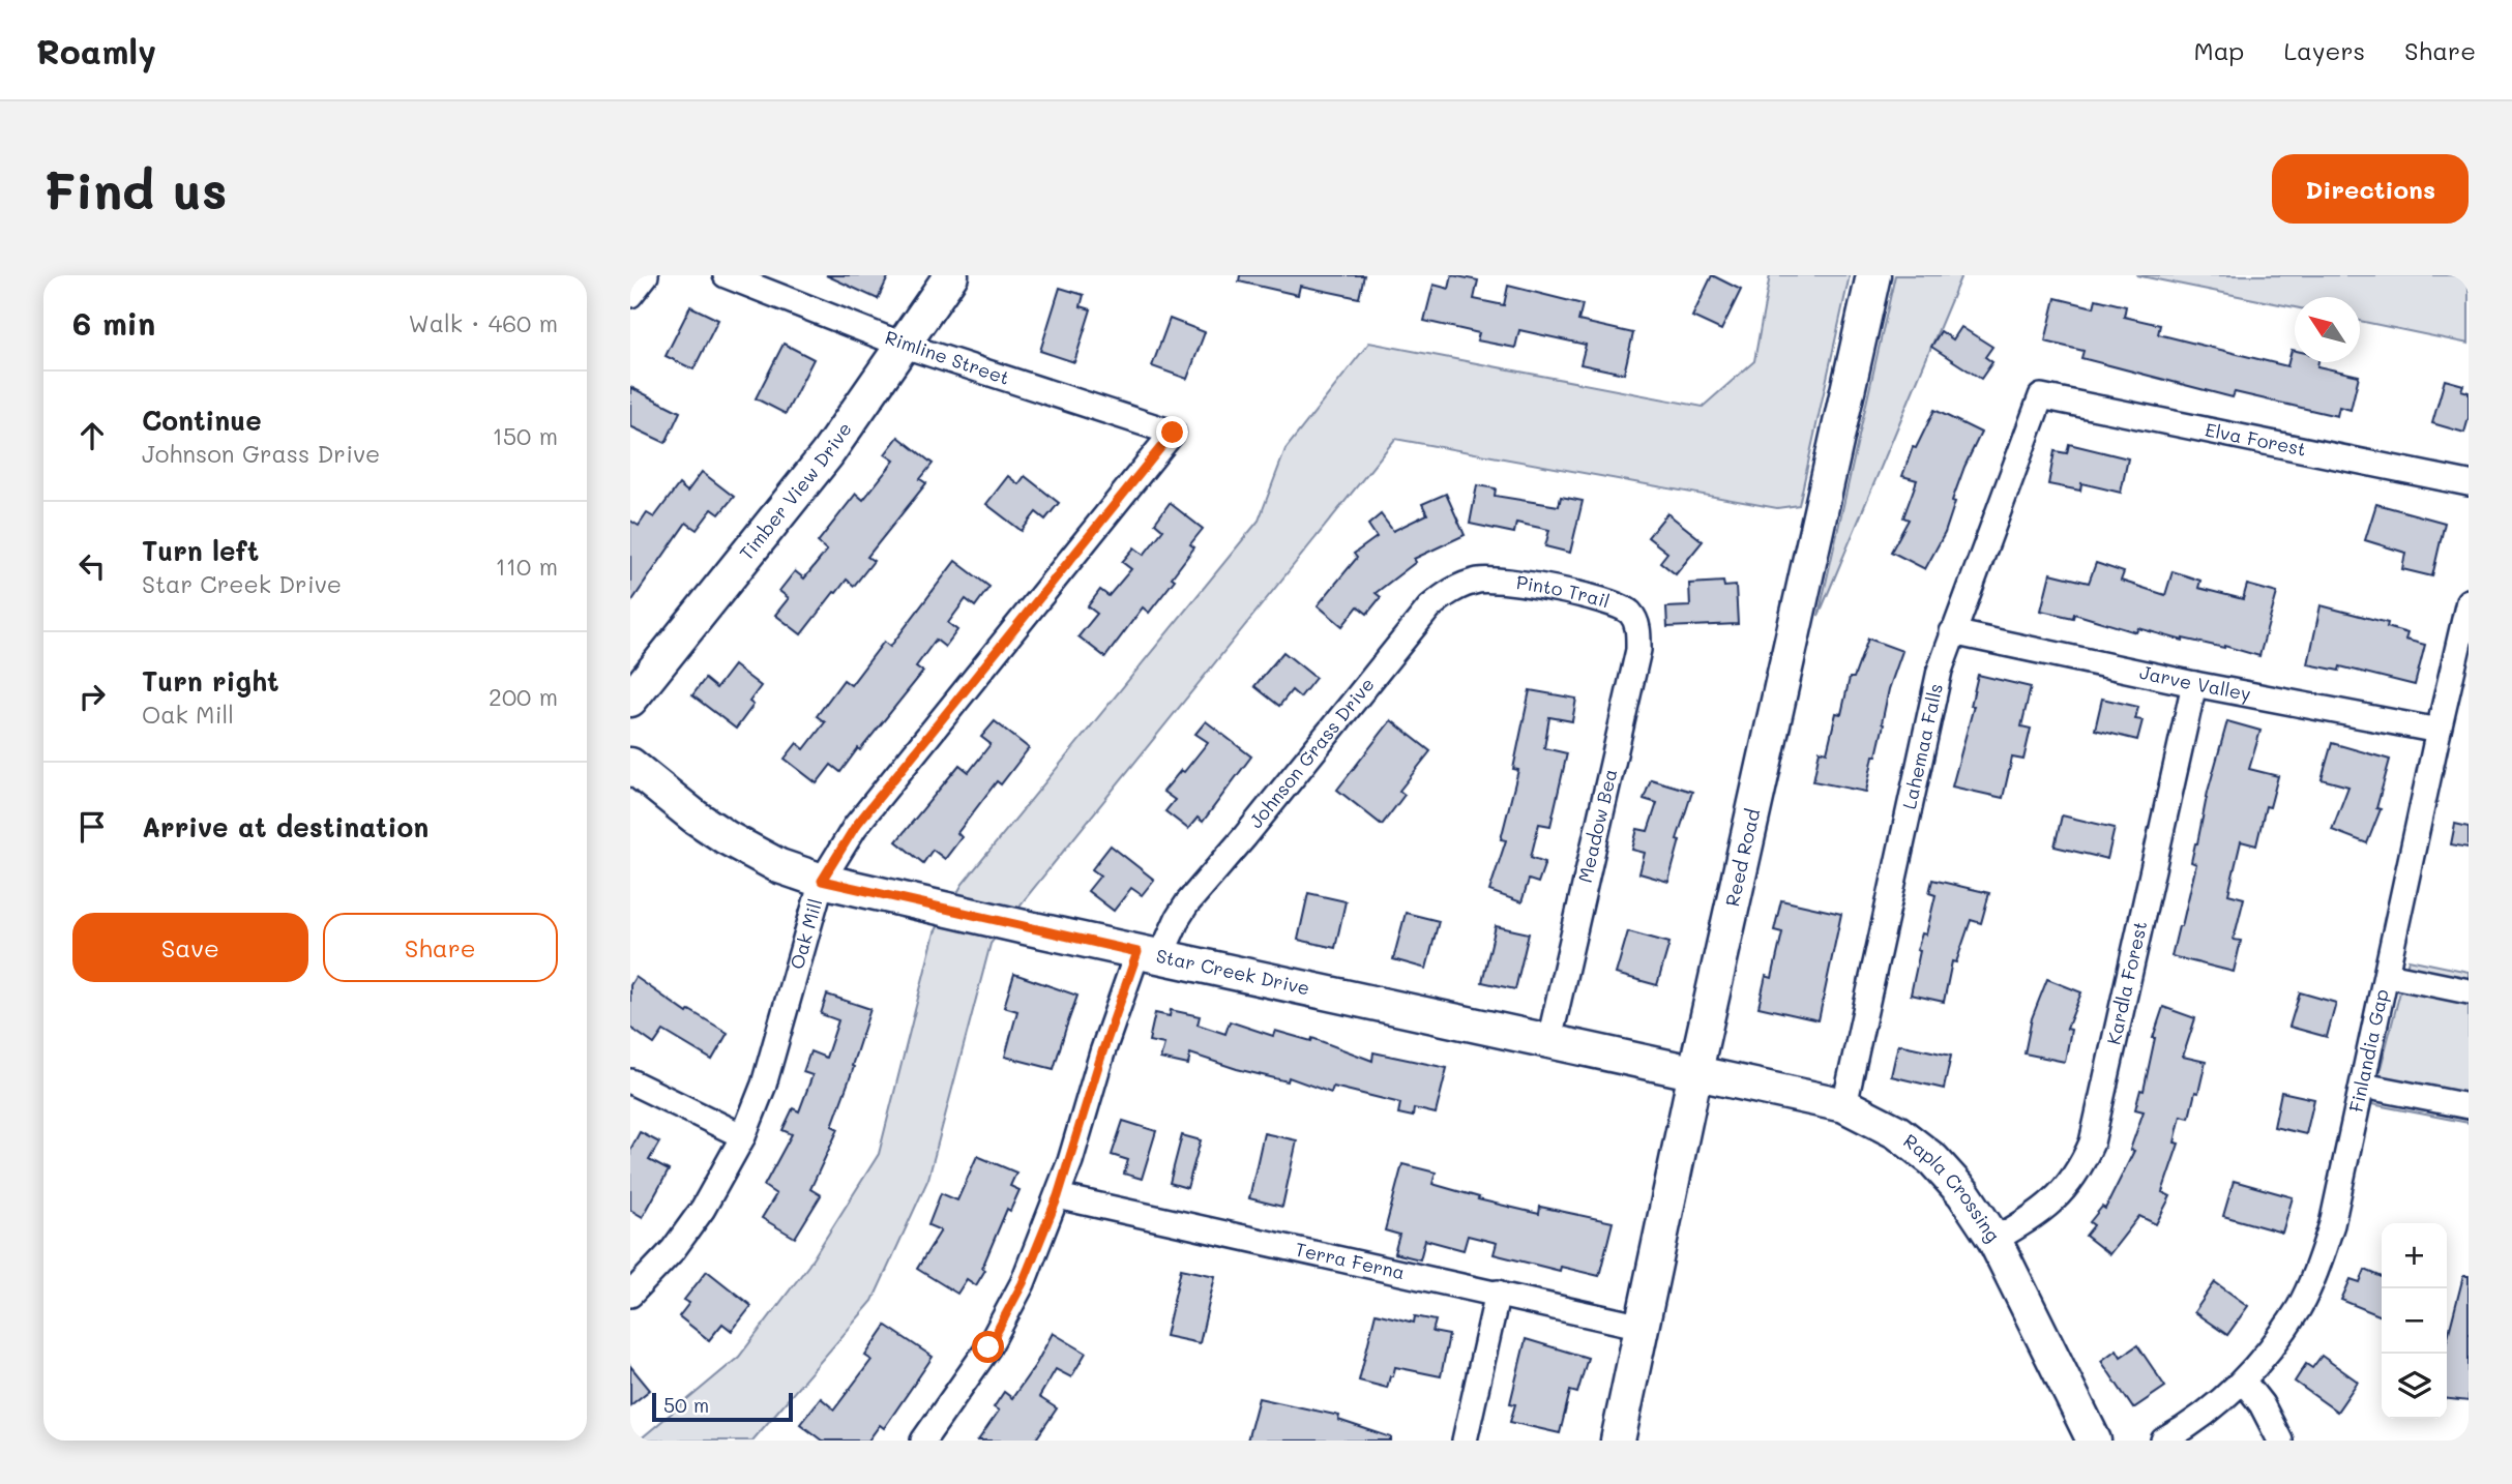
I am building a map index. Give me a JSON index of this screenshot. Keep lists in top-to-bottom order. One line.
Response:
{"streets":{"street":["Rimline Street","Elva Forest","Timber View Drive","Pinto Trail","Jarve Valley","Lahemaa Falls","Johnson Grass Drive","Meadow Bea","Reed Road","Oak Mill","Star Creek Drive","Kardla Forest","Finlandia Gap","Rapla Crossing","Terra Ferna"]},"crossings":[["Rimline Street","Timber View Drive"],["Rimline Street","Oak Mill"],["Elva Forest","Lahemaa Falls"],["Pinto Trail","Johnson Grass Drive"],["Pinto Trail","Meadow Bea"],["Jarve Valley","Lahemaa Falls"],["Jarve Valley","Kardla Forest"],["Jarve Valley","Finlandia Gap"],["Lahemaa Falls","Rapla Crossing"],["Johnson Grass Drive","Star Creek Drive"],["Johnson Grass Drive","Terra Ferna"],["Meadow Bea","Star Creek Drive"],["Reed Road","Star Creek Drive"],["Reed Road","Rapla Crossing"],["Reed Road","Terra Ferna"],["Oak Mill","Star Creek Drive"],["Star Creek Drive","Rapla Crossing"],["Kardla Forest","Rapla Crossing"]],"scale_bar":"50 m","north":"top left","page":{"header":"Roamly","nav":["Map","Layers","Share"],"buttons":["Directions",["Save","Share"]],"title":"Find us","heading":["6 min","Walk · 460 m"],"list":[["Continue","Johnson Grass Drive","150 m"],["Turn left","Star Creek Drive","110 m"],["Turn right","Oak Mill","200 m"],"Arrive at destination"],"map_buttons":["+","−"],"scale":"50 m"}}
